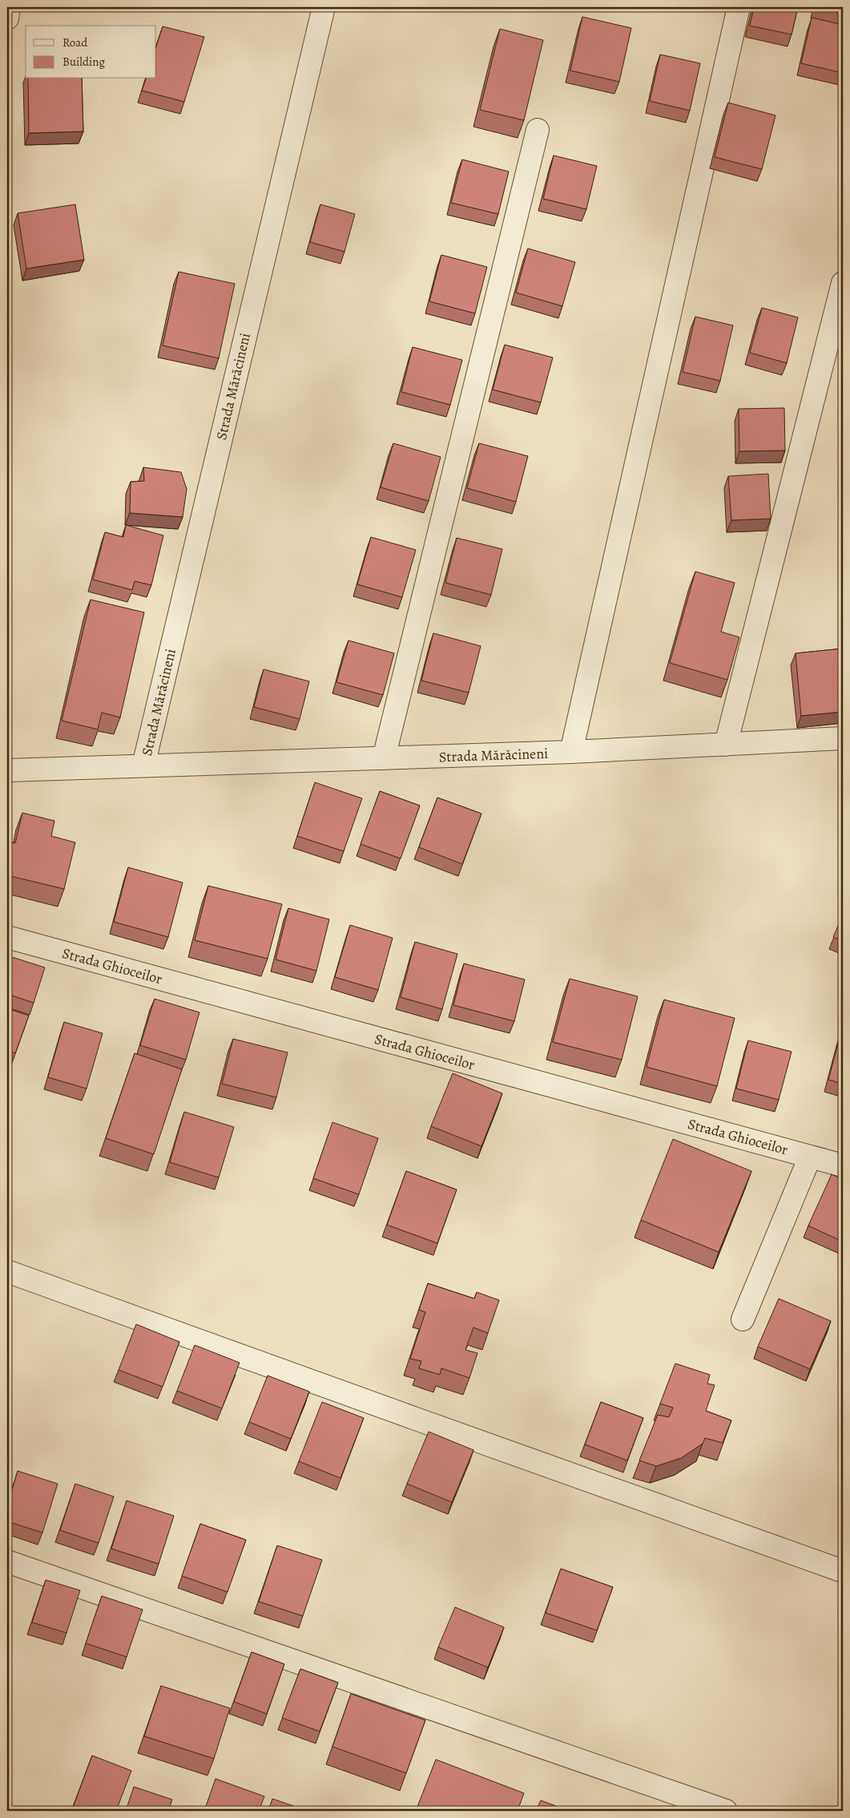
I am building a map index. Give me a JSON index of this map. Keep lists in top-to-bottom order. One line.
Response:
{"streets":{"street":["Strada Mărăcineni","Strada Ghioceilor"]},"legend":["Road","Building"]}
